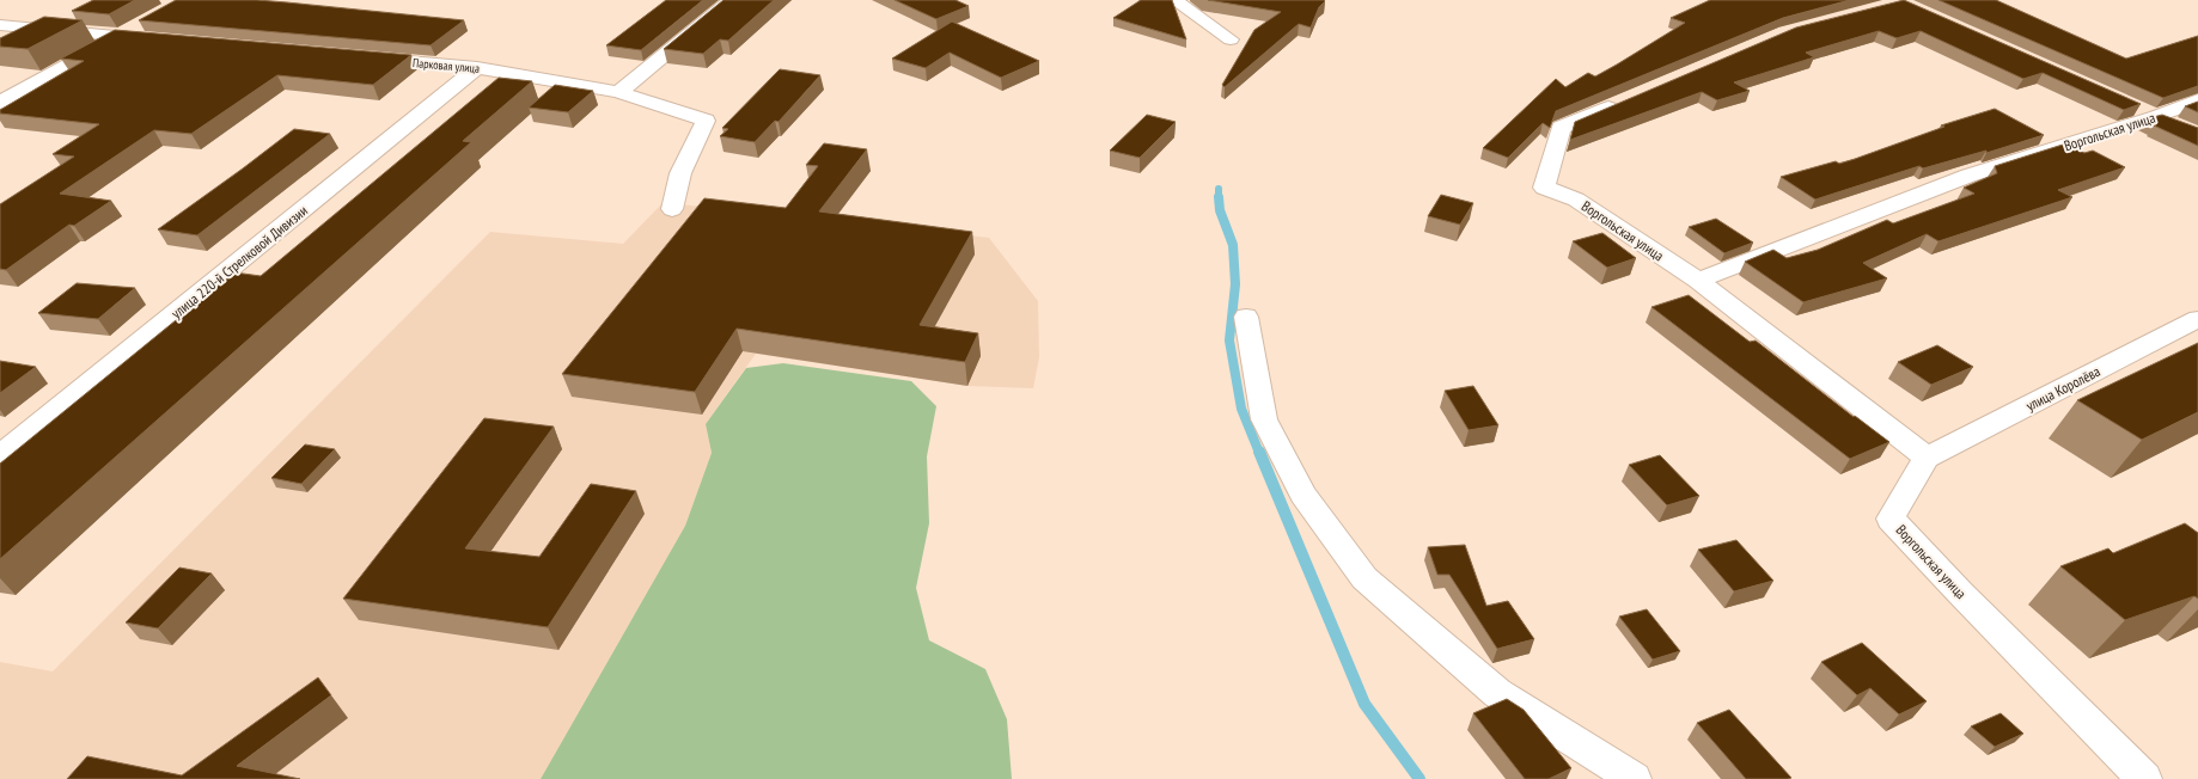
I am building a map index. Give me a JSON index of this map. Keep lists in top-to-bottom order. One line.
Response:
{"streets":{"street":["Парковая улица","Воргольская улица","улица 220-й Стрелковой Дивизии","улица Королёва"]},"crossings":[["Парковая улица","улица 220-й Стрелковой Дивизии"],["Воргольская улица","улица Королёва"]]}
